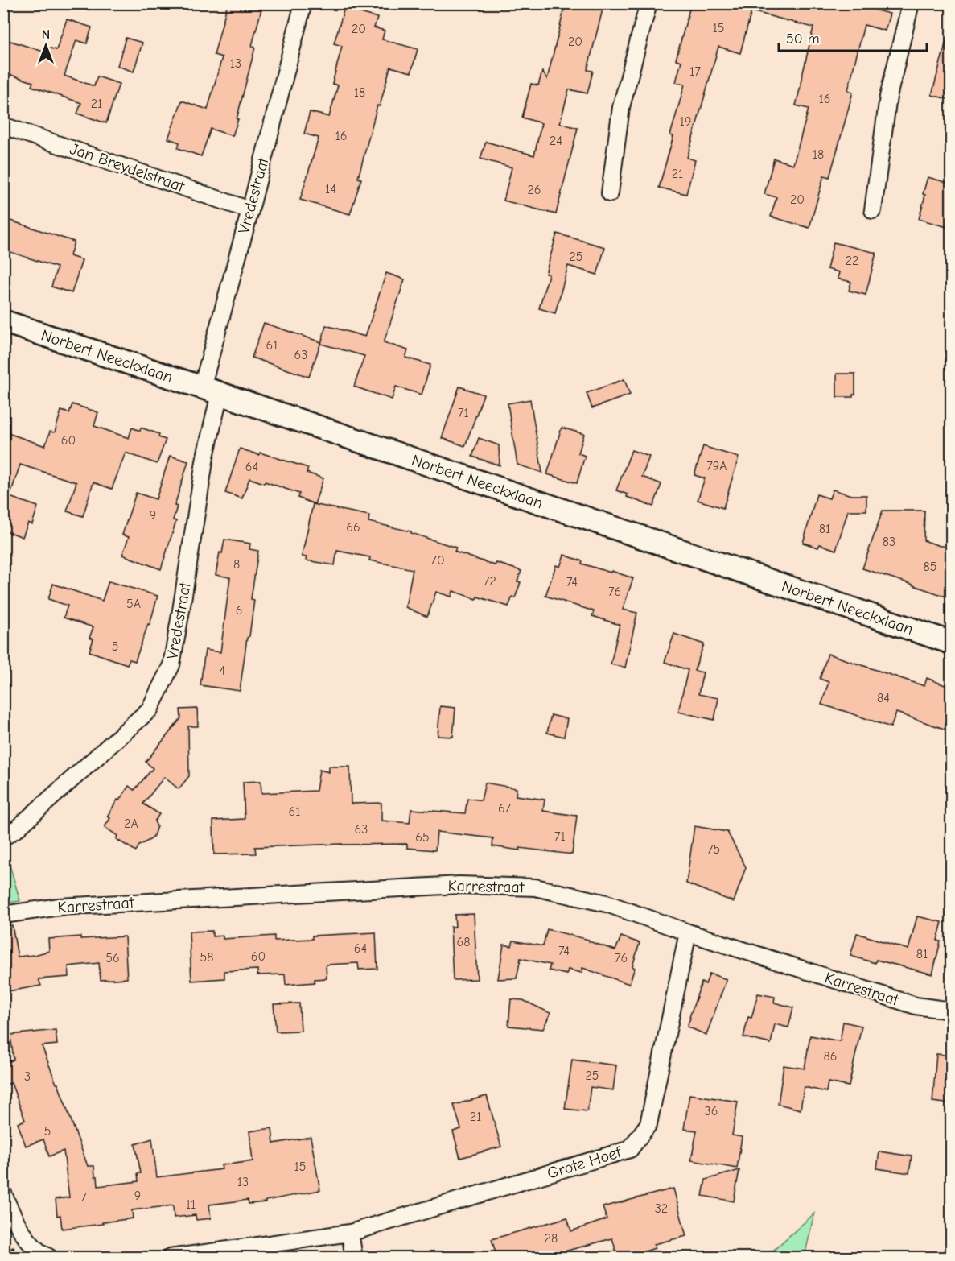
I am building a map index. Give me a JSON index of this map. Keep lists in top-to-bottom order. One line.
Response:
{"streets":{"main road":["Norbert Neeckxlaan"],"street":["Jan Breydelstraat","Vredestraat","Karrestraat","Grote Hoef"]},"crossings":[["Jan Breydelstraat","Vredestraat"],["Vredestraat","Norbert Neeckxlaan"],["Karrestraat","Grote Hoef"]],"house_numbers":["15","20","20","13","17","18","16","21","19","16","24","18","21","14","26","20","25","22","61","63","71","60","79A","64","9","66","81","83","70","8","85","72","74","76","5A","6","5","4","84","67","61","2A","63","71","65","75","68","64","74","81","60","58","56","76","86","25","3","36","21","5","15","13","9","7","11","32","28"],"scale_bar":"50 m","north":"top"}
